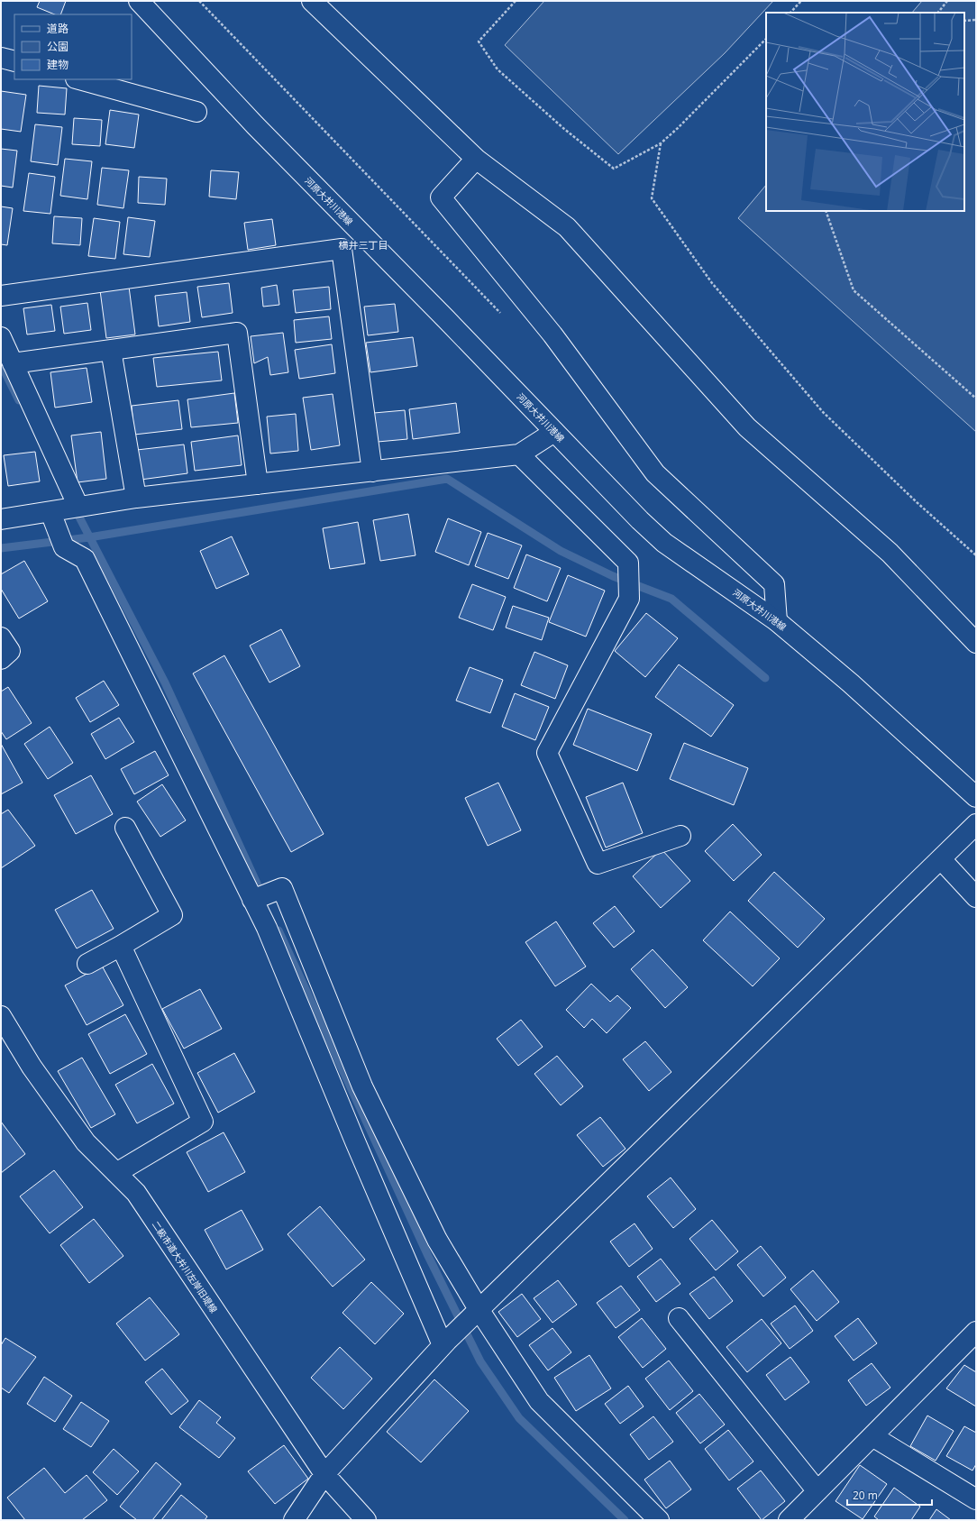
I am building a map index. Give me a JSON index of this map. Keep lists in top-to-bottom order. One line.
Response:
{"streets":{"street":["河原大井川港線","二級市道大井川左岸旧堤線"]},"districts":["横井三丁目"],"legend":["道路","公園","建物"],"scale_bar":"20 m"}
